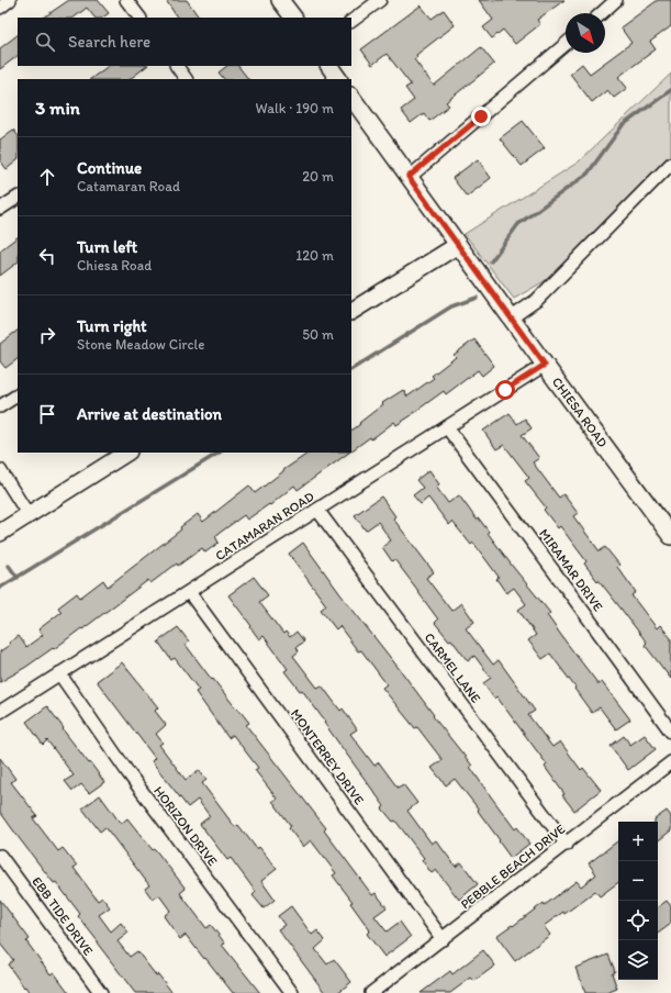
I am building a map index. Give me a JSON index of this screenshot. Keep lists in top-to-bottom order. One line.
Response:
{"streets":{"main road":["CHIESA ROAD"],"street":["CATAMARAN ROAD","MIRAMAR DRIVE","CARMEL LANE","MONTERREY DRIVE","HORIZON DRIVE","PEBBLE BEACH DRIVE","EBB TIDE DRIVE"]},"crossings":[["CHIESA ROAD","CATAMARAN ROAD"],["CATAMARAN ROAD","MIRAMAR DRIVE"],["CATAMARAN ROAD","CARMEL LANE"],["CATAMARAN ROAD","MONTERREY DRIVE"],["CATAMARAN ROAD","HORIZON DRIVE"],["CARMEL LANE","PEBBLE BEACH DRIVE"],["MONTERREY DRIVE","PEBBLE BEACH DRIVE"]],"north":"bottom right","page":{"search":"Search here","heading":["3 min","Walk · 190 m"],"list":[["Continue","Catamaran Road","20 m"],["Turn left","Chiesa Road","120 m"],["Turn right","Stone Meadow Circle","50 m"],"Arrive at destination"],"map_buttons":["+","−"]}}
